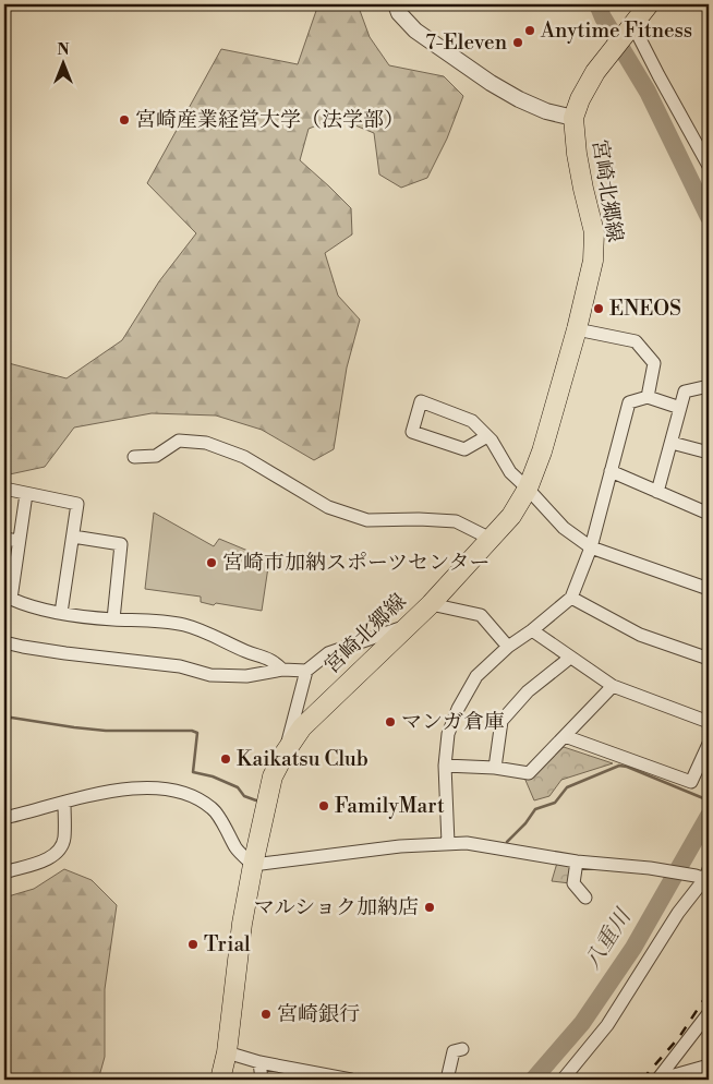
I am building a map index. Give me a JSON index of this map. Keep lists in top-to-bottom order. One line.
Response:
{"streets":{"main road":["宮崎北郷線"]},"water":["八重川"],"places":["Anytime Fitness","7-Eleven","宮崎産業経営大学（法学部）","ENEOS","宮崎市加納スポーツセンター","マンガ倉庫","Kaikatsu Club","FamilyMart","マルショク加納店","Trial","宮崎銀行"],"north":"top"}
